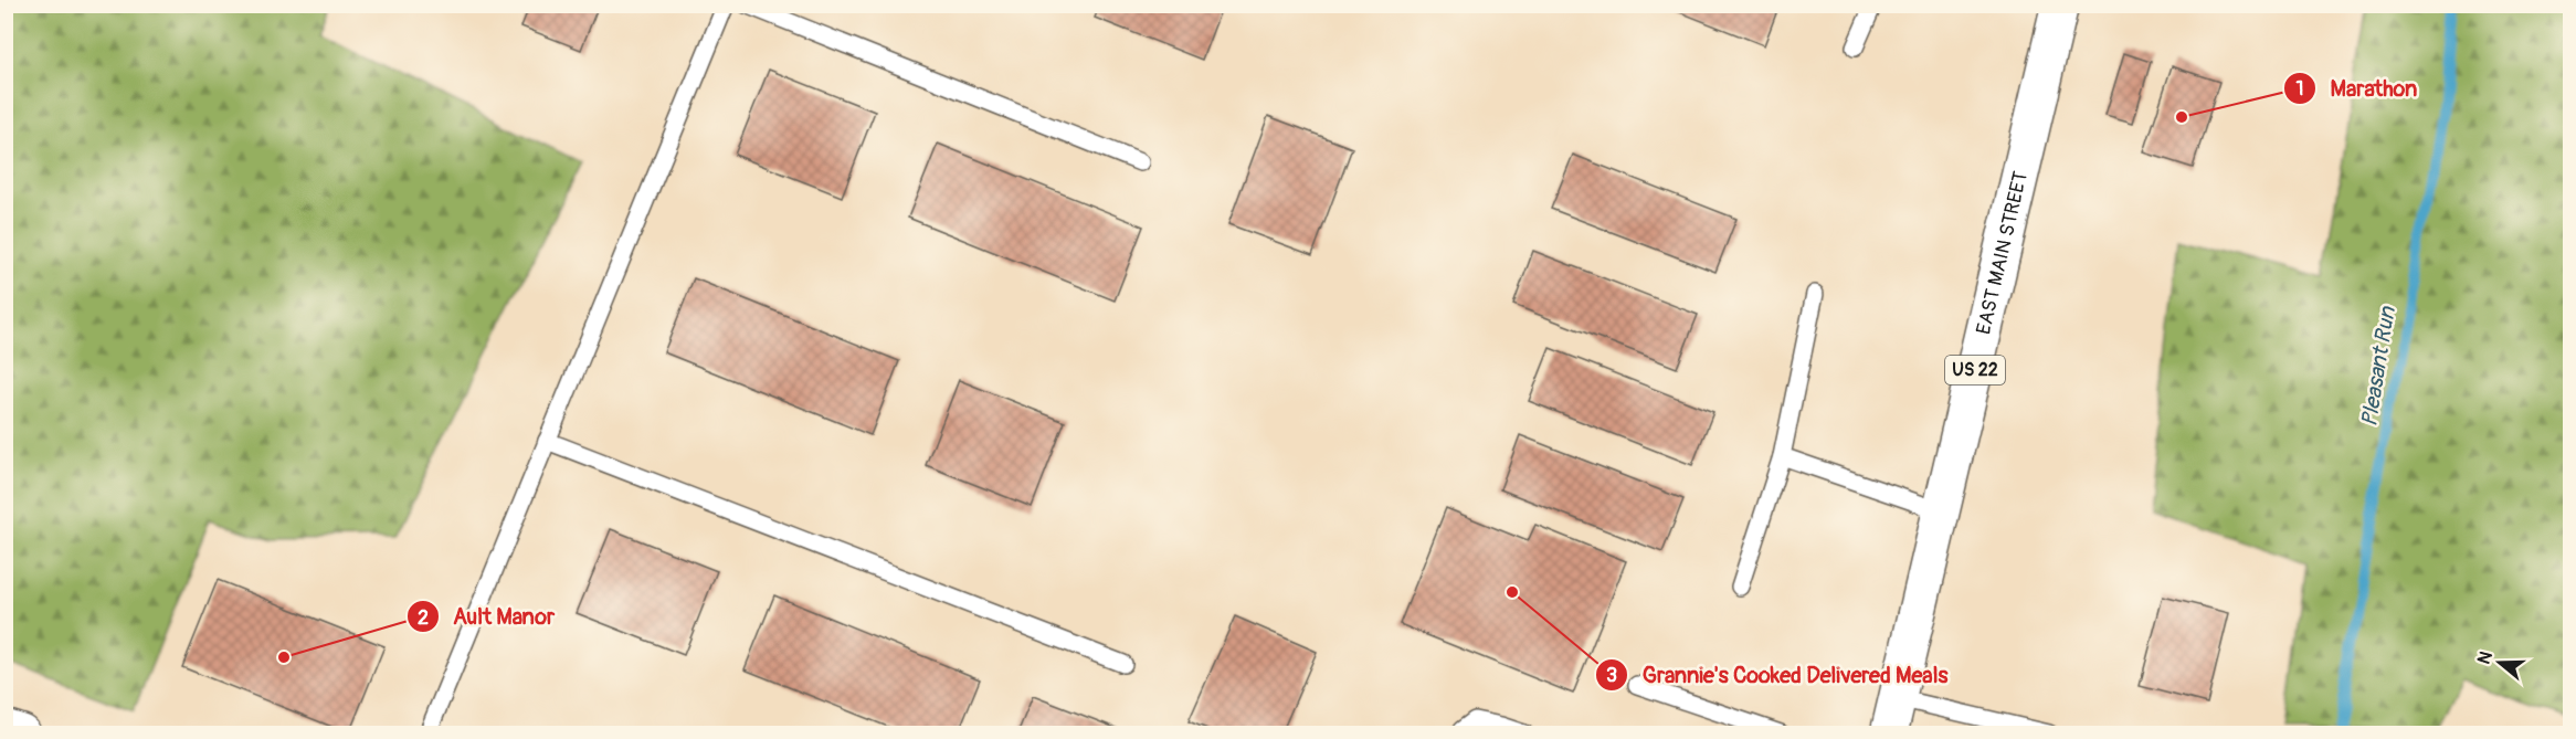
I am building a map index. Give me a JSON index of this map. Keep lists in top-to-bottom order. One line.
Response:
{"streets":{"main road":["EAST MAIN STREET","US 22"]},"water":["Pleasant Run"],"places":["Marathon","Grannie's Cooked Delivered Meals","Ault Manor"],"north":"left"}
